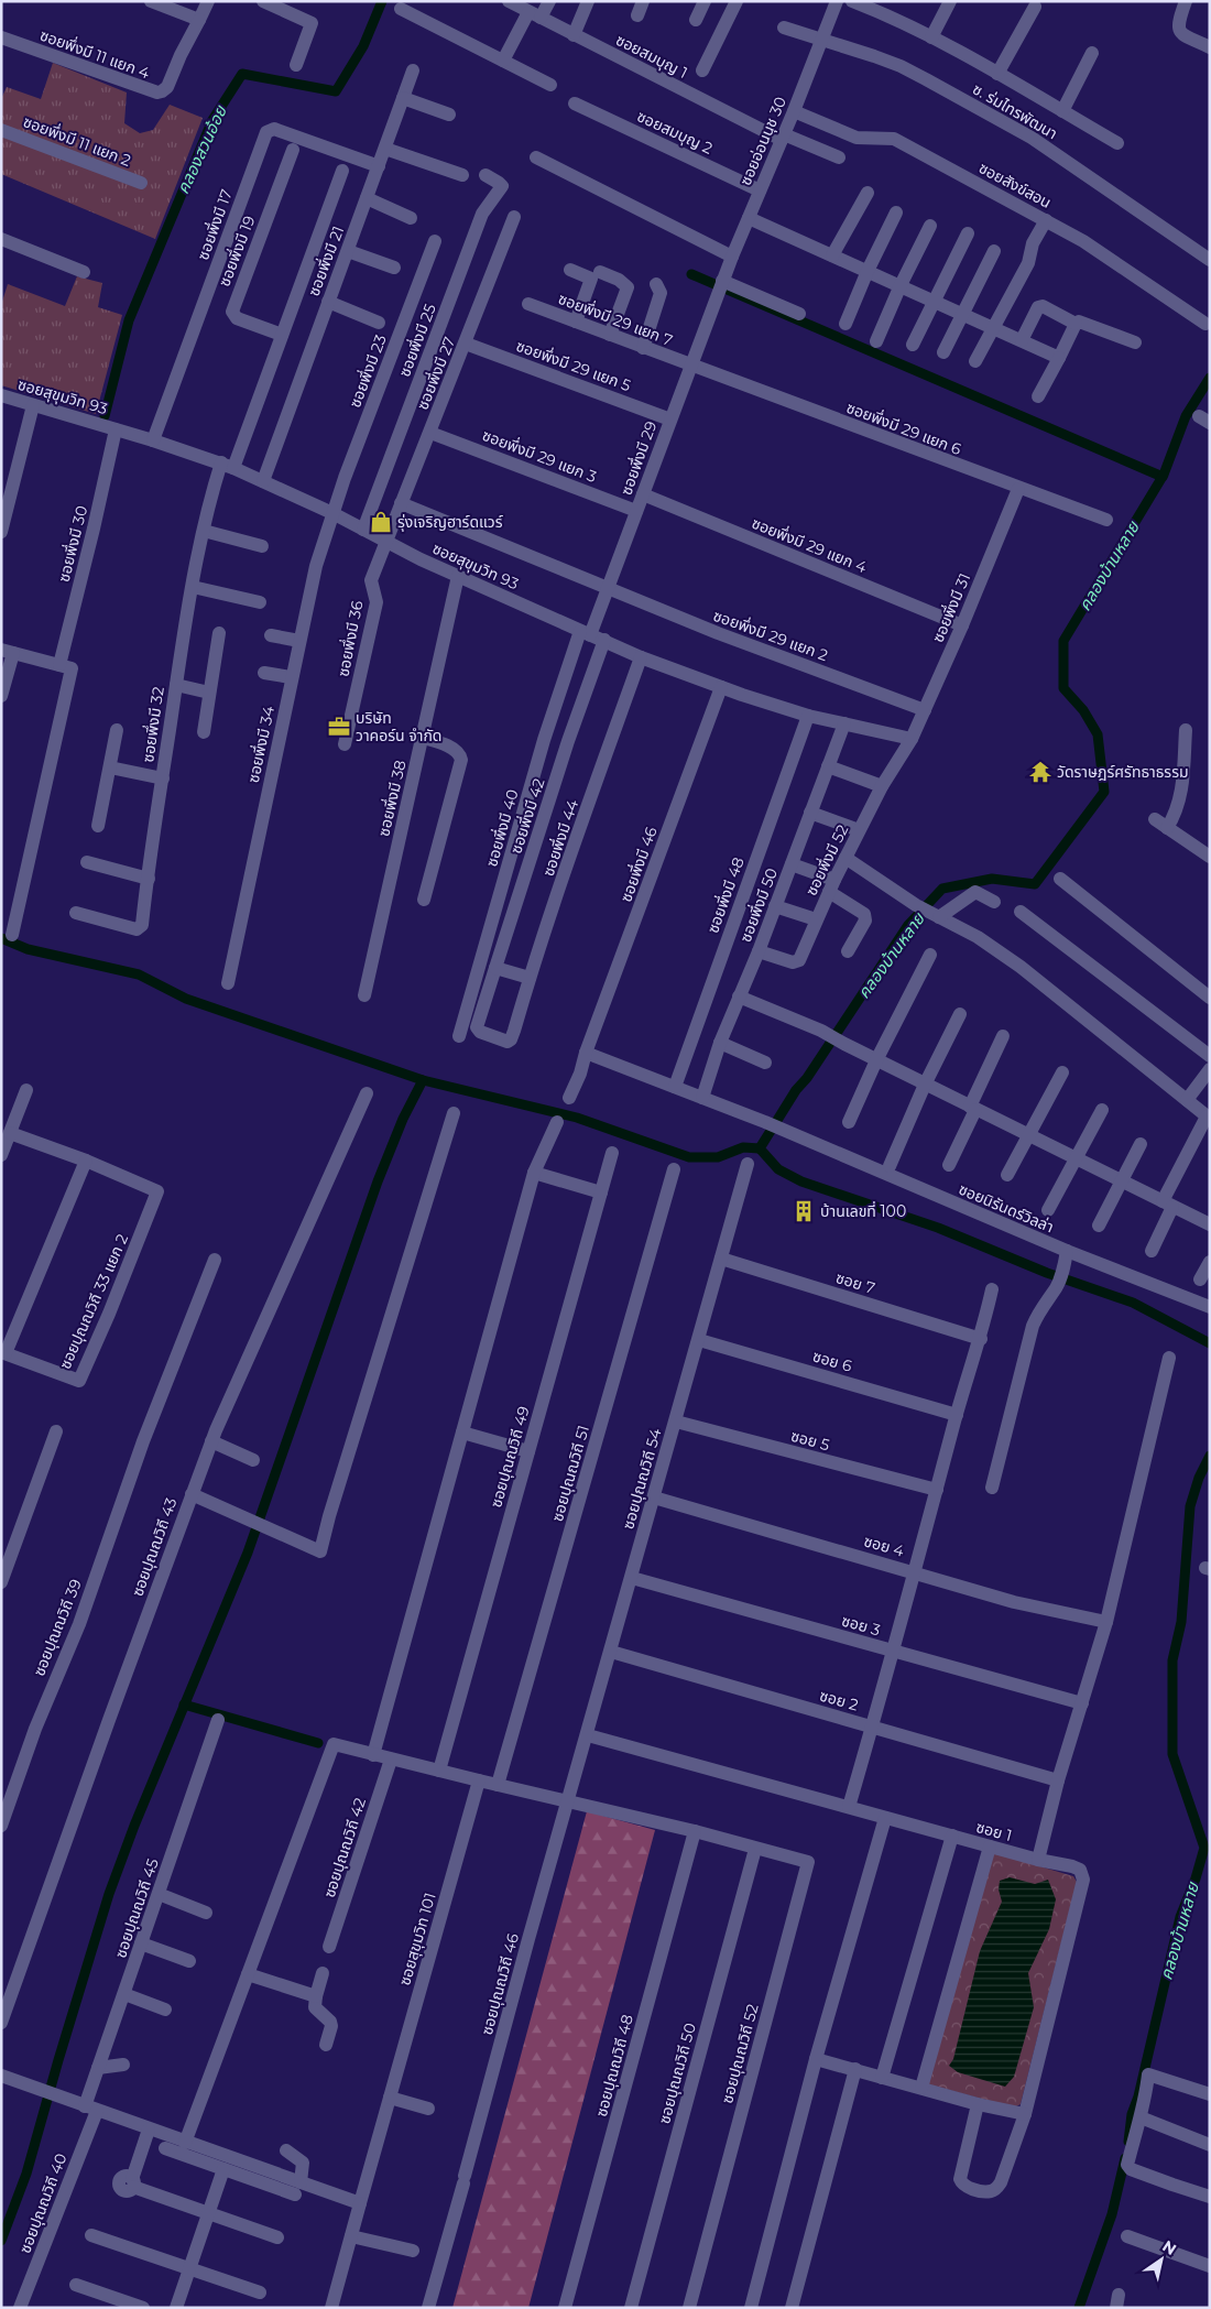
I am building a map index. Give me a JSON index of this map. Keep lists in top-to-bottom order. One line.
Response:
{"streets":{"street":["ซอยพึ่งมี 11 แยก 4","ซอยสมบุญ 1","ซ. ร่มไทรพัฒนา","ซอยสมบุญ 2","ซอยพึ่งมี 11 แยก 2","ซอยอ่อนนุช 30","ซอยสังข์สอน","ซอยพึ่งมี 17","ซอยพึ่งมี 19","ซอยพึ่งมี 21","ซอยพึ่งมี 29 แยก 7","ซอยพึ่งมี 25","ซอยพึ่งมี 29 แยก 5","ซอยพึ่งมี 23","ซอยพึ่งมี 27","ซอยสุขุมวิท 93","ซอยพึ่งมี 29 แยก 6","ซอยพึ่งมี 29 แยก 3","ซอยพึ่งมี 29","ซอยพึ่งมี 30","ซอยพึ่งมี 29 แยก 4","ซอยพึ่งมี 31","ซอยพึ่งมี 29 แยก 2","ซอยพึ่งมี 36","ซอยพึ่งมี 32","ซอยพึ่งมี 34","ซอยพึ่งมี 38","ซอยพึ่งมี 42","ซอยพึ่งมี 40","ซอยพึ่งมี 44","ซอยพึ่งมี 52","ซอยพึ่งมี 46","ซอยพึ่งมี 48","ซอยพึ่งมี 50","ซอยนิรันดร์วิลล่า","ซอย 7","ซอยปุณณวิถี 33 แยก 2","ซอย 6","ซอย 5","ซอยปุณณวิถี 49","ซอยปุณณวิถี 51","ซอยปุณณวิถี 54","ซอย 4","ซอยปุณณวิถี 43","ซอย 3","ซอยปุณณวิถี 39","ซอย 2","ซอย 1","ซอยปุณณวิถี 42","ซอยปุณณวิถี 45","ซอยสุขุมวิท 101","ซอยปุณณวิถี 46","ซอยปุณณวิถี 52","ซอยปุณณวิถี 48","ซอยปุณณวิถี 50","ซอยปุณณวิถี 40"]},"crossings":[["ซอยสมบุญ 1","ซอยอ่อนนุช 30"],["ซ. ร่มไทรพัฒนา","ซอยอ่อนนุช 30"],["ซอยสมบุญ 2","ซอยอ่อนนุช 30"],["ซอยอ่อนนุช 30","ซอยสังข์สอน"],["ซอยอ่อนนุช 30","ซอยพึ่งมี 29"],["ซอยพึ่งมี 17","ซอยพึ่งมี 21"],["ซอยพึ่งมี 17","ซอยสุขุมวิท 93"],["ซอยพึ่งมี 21","ซอยสุขุมวิท 93"],["ซอยพึ่งมี 29 แยก 7","ซอยพึ่งมี 29 แยก 6"],["ซอยพึ่งมี 29 แยก 7","ซอยพึ่งมี 29"],["ซอยพึ่งมี 25","ซอยสุขุมวิท 93"],["ซอยพึ่งมี 29 แยก 5","ซอยพึ่งมี 27"],["ซอยพึ่งมี 29 แยก 5","ซอยพึ่งมี 29"],["ซอยพึ่งมี 23","ซอยสุขุมวิท 93"],["ซอยพึ่งมี 23","ซอยพึ่งมี 34"],["ซอยพึ่งมี 27","ซอยสุขุมวิท 93"],["ซอยพึ่งมี 27","ซอยพึ่งมี 29 แยก 3"],["ซอยพึ่งมี 27","ซอยพึ่งมี 29 แยก 2"],["ซอยพึ่งมี 27","ซอยพึ่งมี 36"],["ซอยสุขุมวิท 93","ซอยพึ่งมี 29"],["ซอยสุขุมวิท 93","ซอยพึ่งมี 30"],["ซอยสุขุมวิท 93","ซอยพึ่งมี 31"],["ซอยสุขุมวิท 93","ซอยพึ่งมี 36"],["ซอยสุขุมวิท 93","ซอยพึ่งมี 32"],["ซอยสุขุมวิท 93","ซอยพึ่งมี 34"],["ซอยสุขุมวิท 93","ซอยพึ่งมี 38"],["ซอยสุขุมวิท 93","ซอยพึ่งมี 42"],["ซอยสุขุมวิท 93","ซอยพึ่งมี 40"],["ซอยสุขุมวิท 93","ซอยพึ่งมี 44"],["ซอยสุขุมวิท 93","ซอยพึ่งมี 52"],["ซอยสุขุมวิท 93","ซอยพึ่งมี 46"],["ซอยสุขุมวิท 93","ซอยพึ่งมี 48"],["ซอยสุขุมวิท 93","ซอยพึ่งมี 50"],["ซอยพึ่งมี 29 แยก 6","ซอยพึ่งมี 29"],["ซอยพึ่งมี 29 แยก 6","ซอยพึ่งมี 31"],["ซอยพึ่งมี 29 แยก 3","ซอยพึ่งมี 29"],["ซอยพึ่งมี 29","ซอยพึ่งมี 29 แยก 4"],["ซอยพึ่งมี 29","ซอยพึ่งมี 29 แยก 2"],["ซอยพึ่งมี 29","ซอยพึ่งมี 40"],["ซอยพึ่งมี 29 แยก 4","ซอยพึ่งมี 31"],["ซอยพึ่งมี 31","ซอยพึ่งมี 29 แยก 2"],["ซอยพึ่งมี 31","ซอยพึ่งมี 52"],["ซอยพึ่งมี 42","ซอยพึ่งมี 44"],["ซอยพึ่งมี 52","ซอยพึ่งมี 50"],["ซอยพึ่งมี 46","ซอยนิรันดร์วิลล่า"],["ซอยพึ่งมี 48","ซอยนิรันดร์วิลล่า"],["ซอยพึ่งมี 50","ซอยนิรันดร์วิลล่า"],["ซอย 7","ซอยปุณณวิถี 54"],["ซอย 6","ซอยปุณณวิถี 54"],["ซอย 5","ซอยปุณณวิถี 54"],["ซอยปุณณวิถี 54","ซอย 4"],["ซอยปุณณวิถี 54","ซอย 3"],["ซอยปุณณวิถี 54","ซอย 2"],["ซอยปุณณวิถี 54","ซอย 1"],["ซอยปุณณวิถี 54","ซอยปุณณวิถี 46"],["ซอยปุณณวิถี 45","ซอยปุณณวิถี 40"],["ซอยปุณณวิถี 52","ซอยปุณณวิถี 50"]],"water":["คลองสวนอ้อย","คลองบ้านหลาย"],"places":{"shop":["รุ่งเจริญฮาร์ดแวร์"],"office":["บริษัท วาคอร์น จำกัด"],"temple":["วัดราษฎร์ศรัทธาธรรม"],"building":["บ้านเลขที่ 100"]},"north":"top right"}
